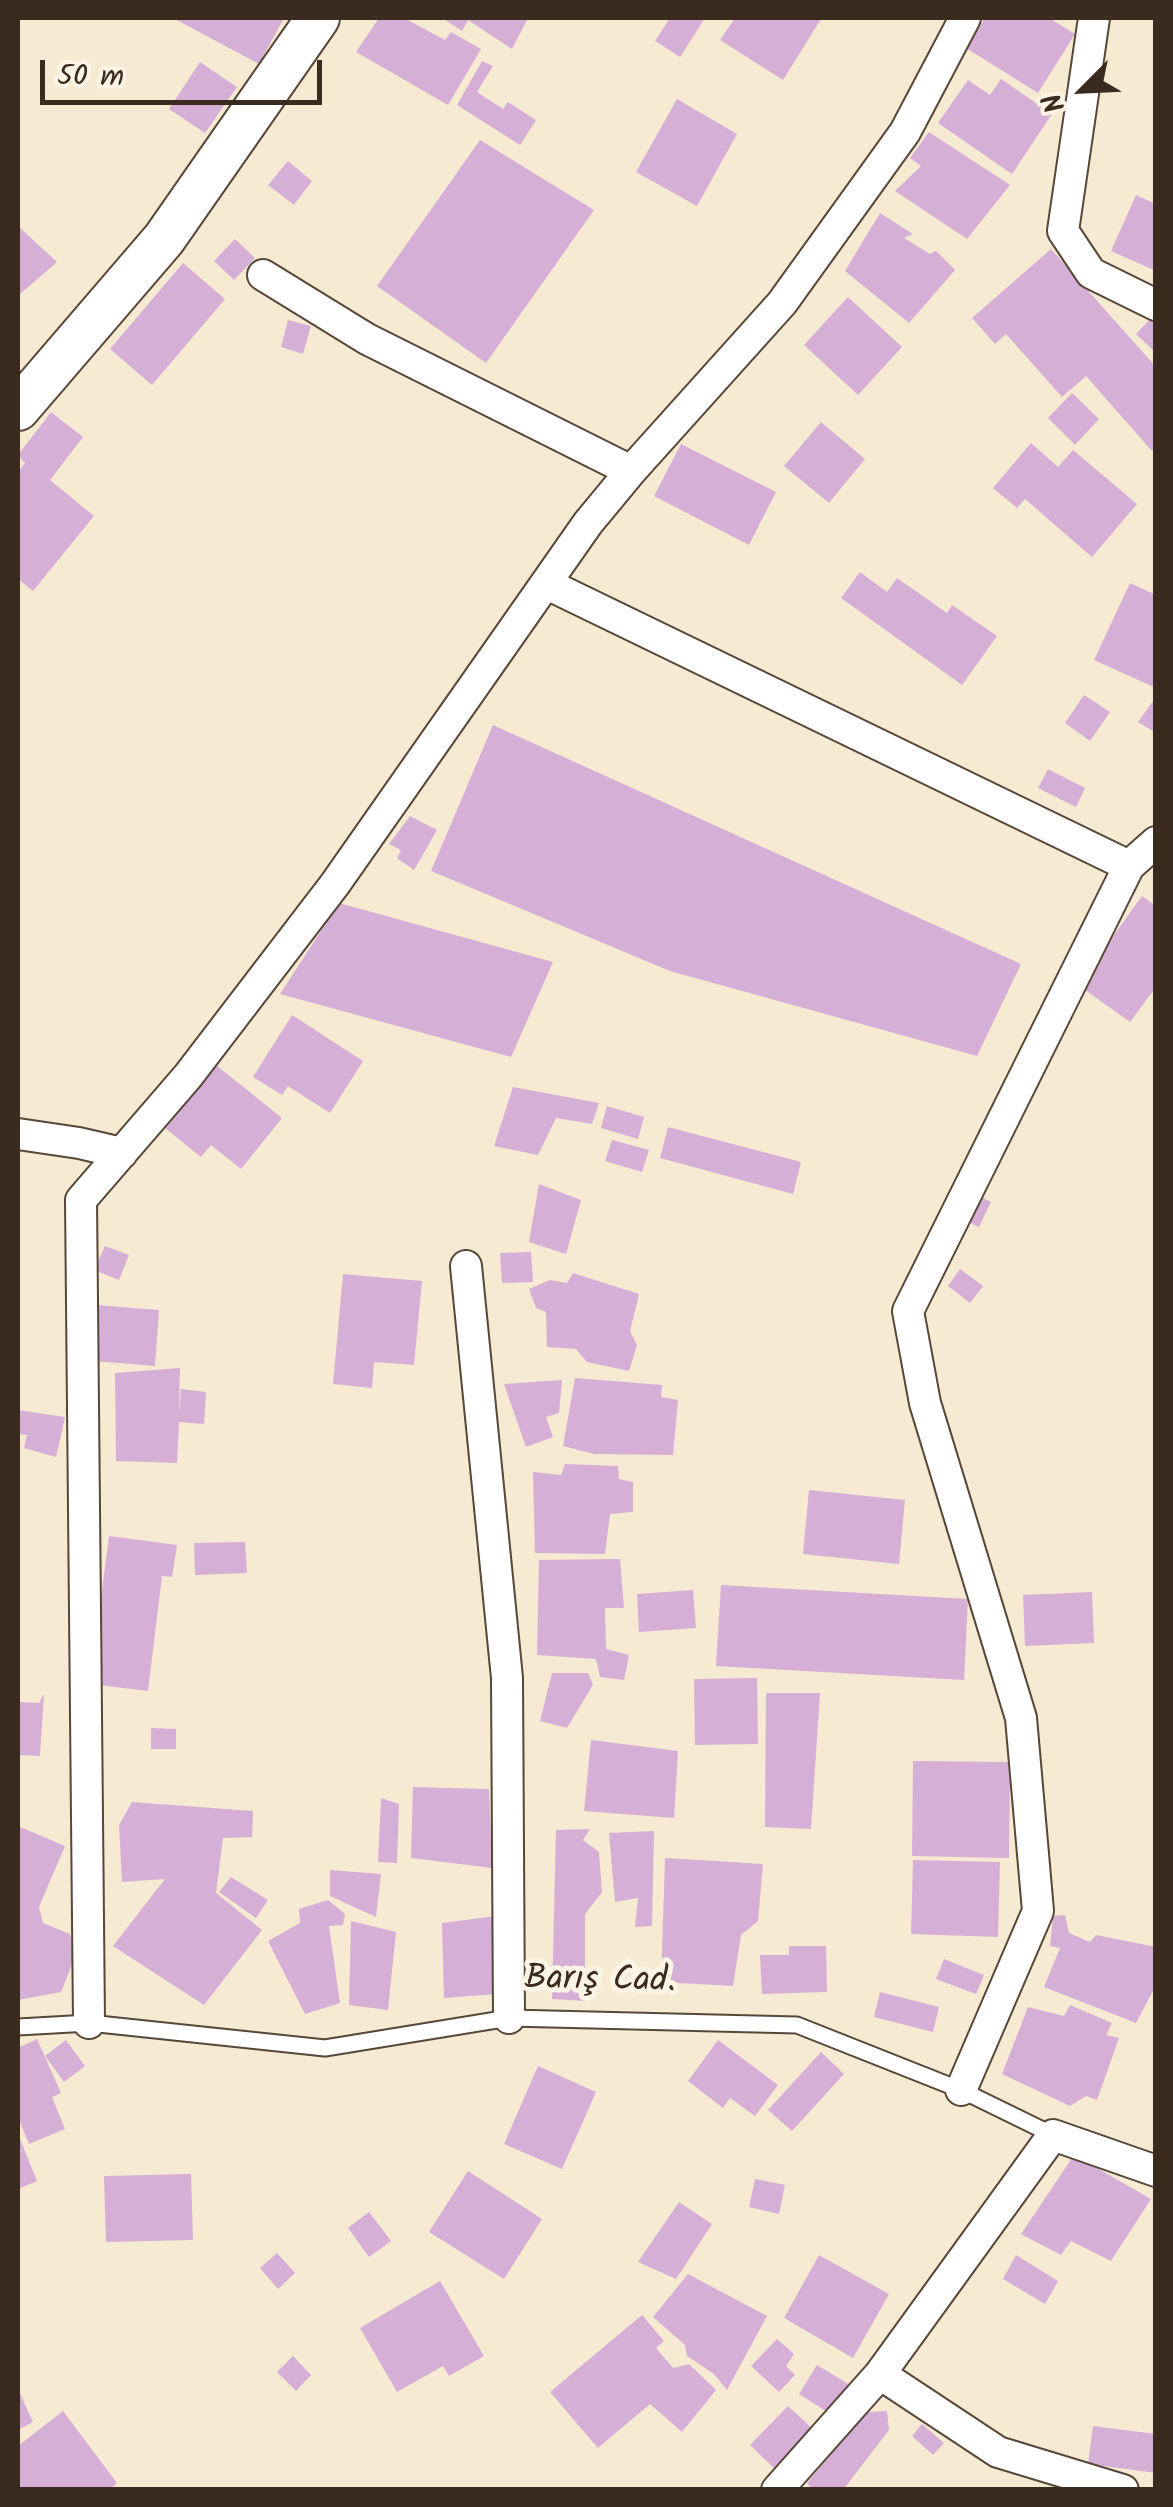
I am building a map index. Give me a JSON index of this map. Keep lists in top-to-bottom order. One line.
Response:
{"streets":{"street":["Barış Cad."]},"scale_bar":"50 m","north":"bottom left"}
